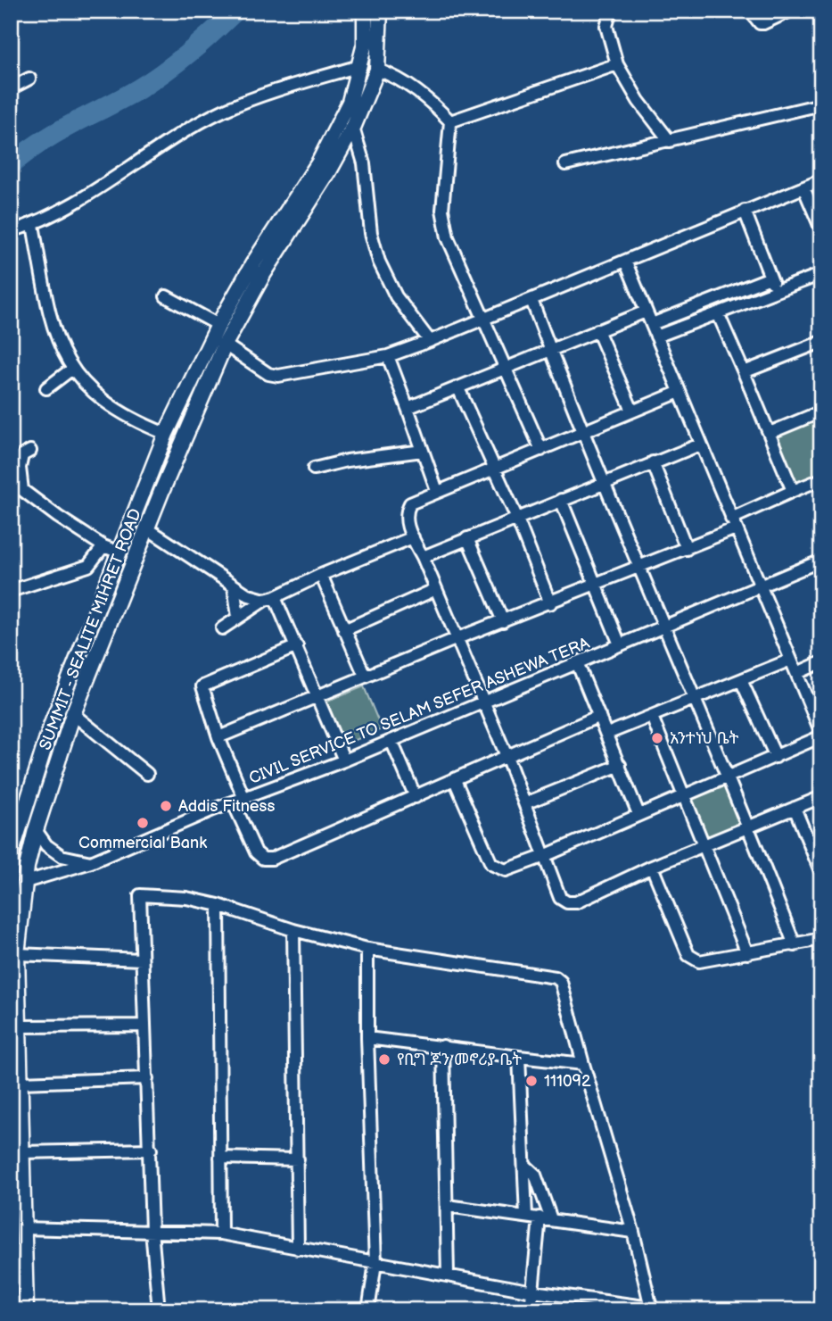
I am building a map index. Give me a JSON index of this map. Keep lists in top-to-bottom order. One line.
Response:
{"streets":{"main road":["SUMMIT - SEALITE MIHRET ROAD"],"street":["CIVIL SERVICE TO SELAM SEFER ASHEWA TERA"]},"crossings":[["SUMMIT - SEALITE MIHRET ROAD","CIVIL SERVICE TO SELAM SEFER ASHEWA TERA"]],"places":["አንተነህ ቤት","Addis Fitness","Commercial Bank","የቢግ ጆን መኖሪያ ቤት","111092"]}
